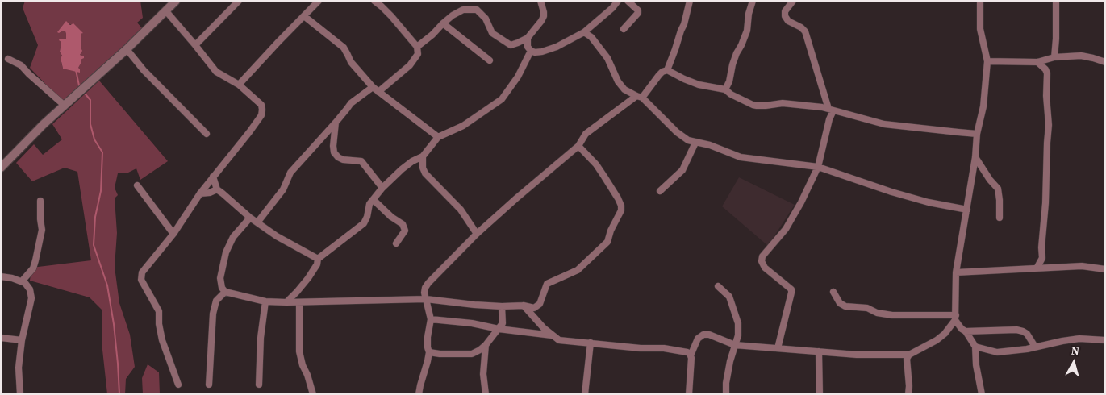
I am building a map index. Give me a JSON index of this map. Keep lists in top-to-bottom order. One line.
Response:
{"north":"top"}
